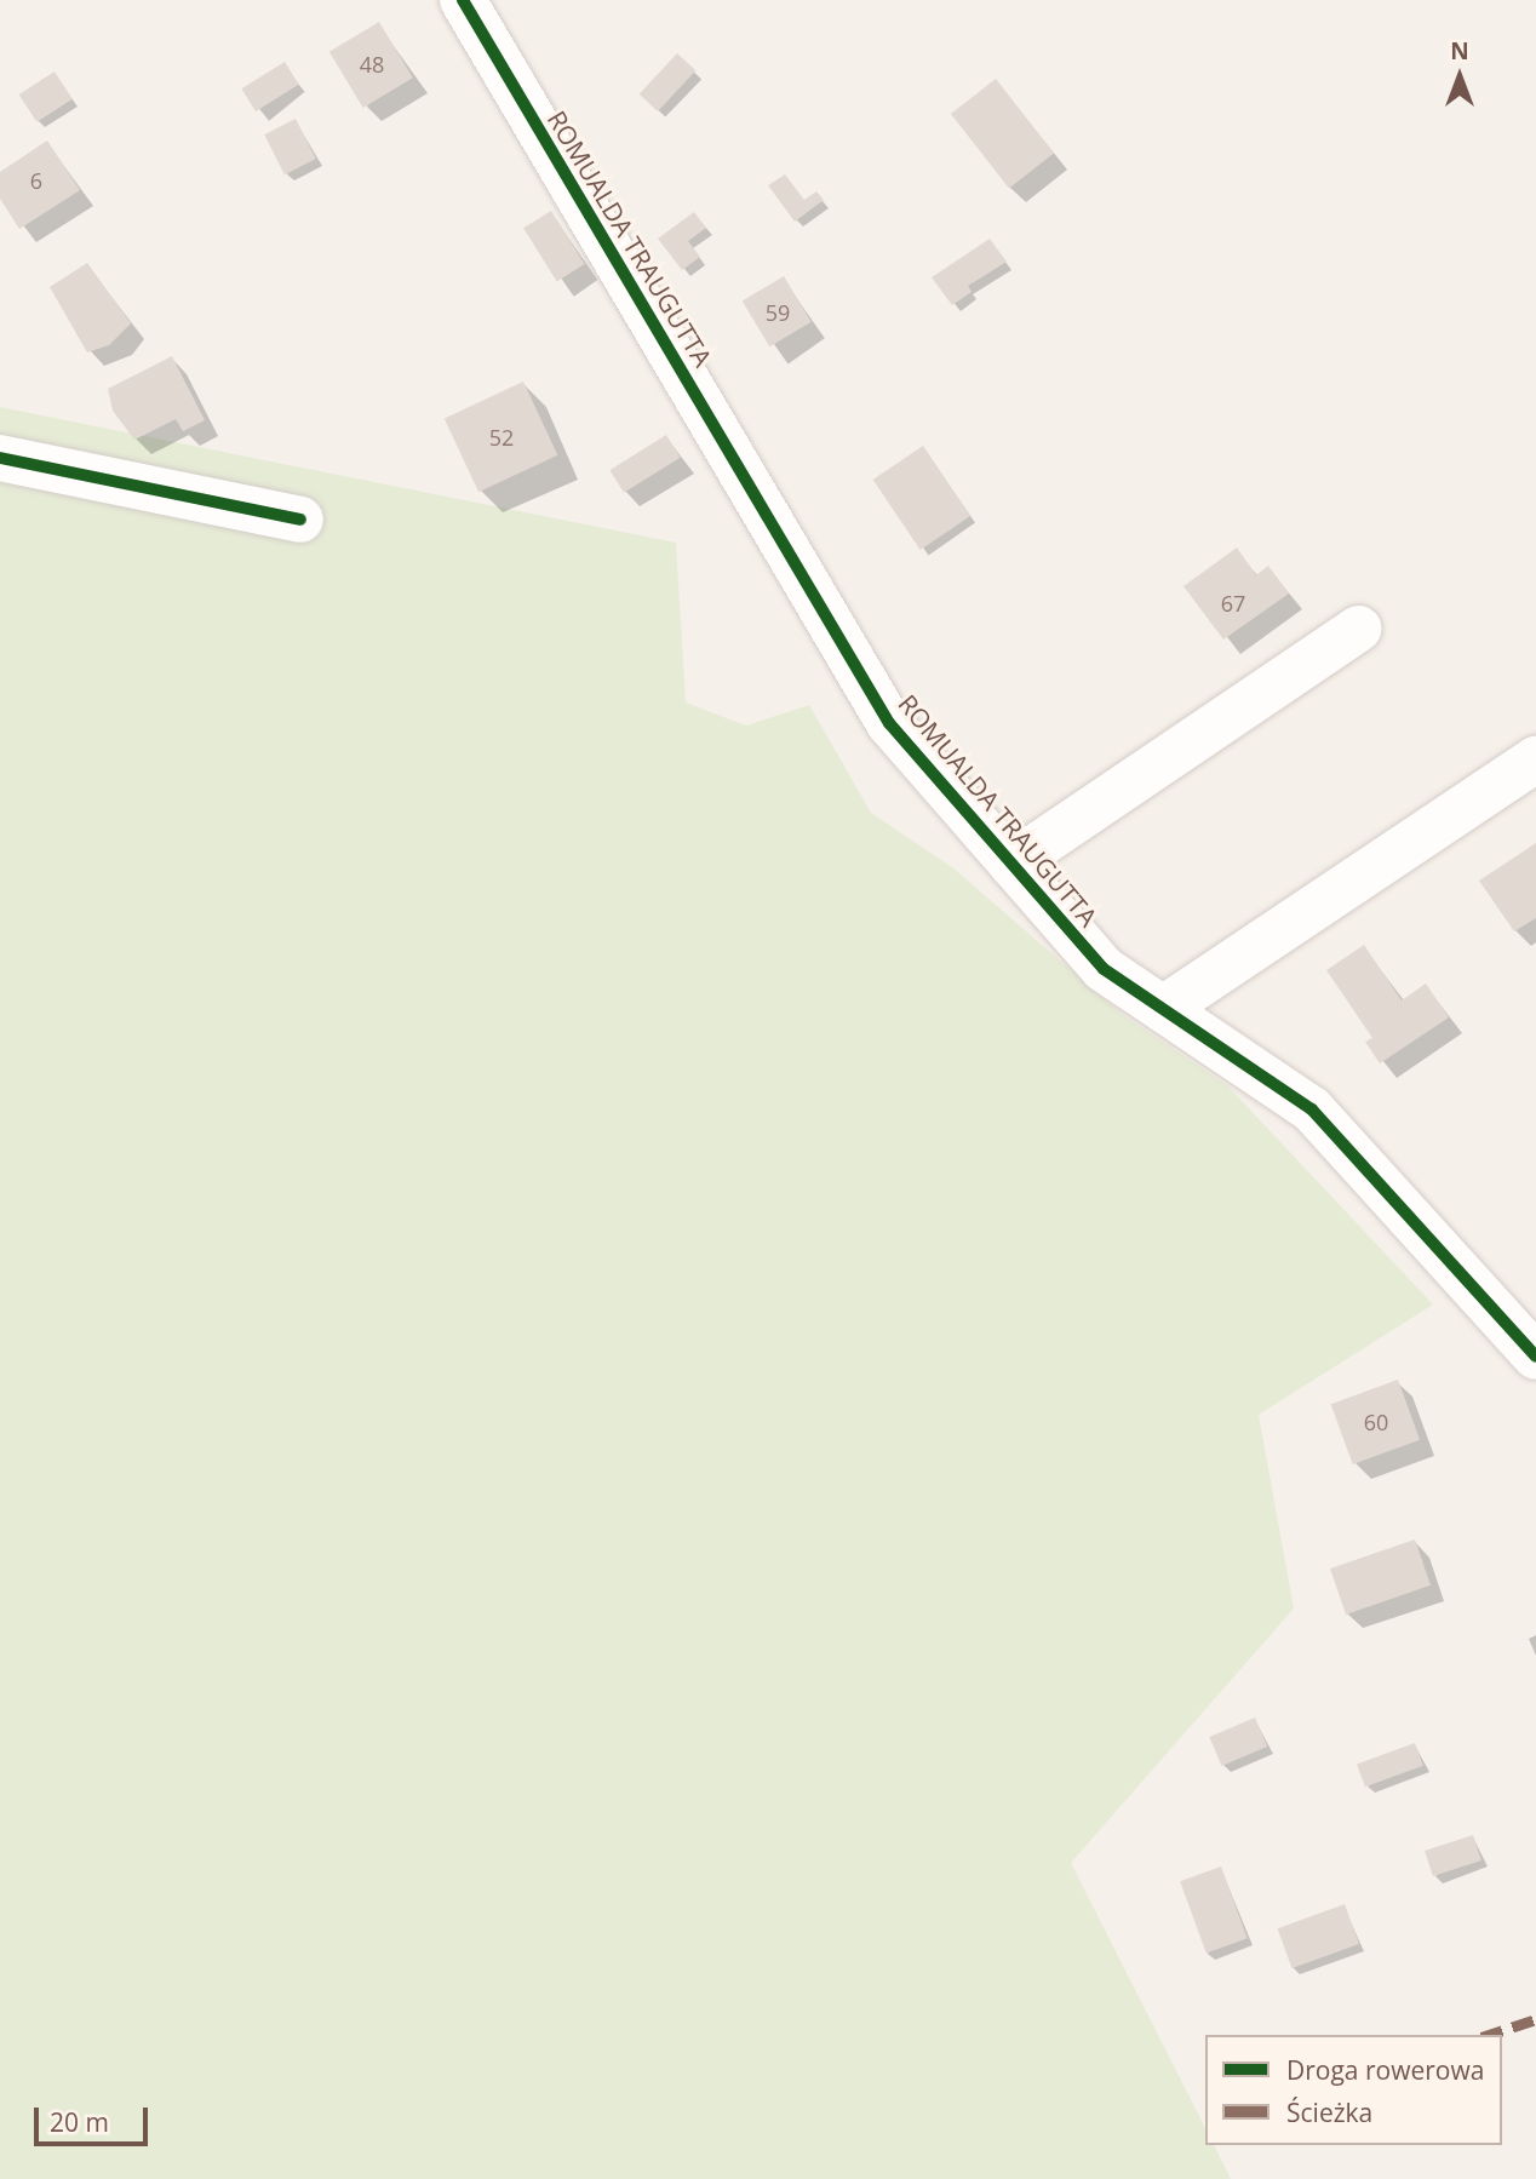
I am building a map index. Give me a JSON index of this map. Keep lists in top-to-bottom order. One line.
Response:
{"streets":{"street":["ROMUALDA TRAUGUTTA"]},"house_numbers":["48","6","59","52","67","60"],"legend":["Droga rowerowa","Ścieżka"],"scale_bar":"20 m","north":"top"}
